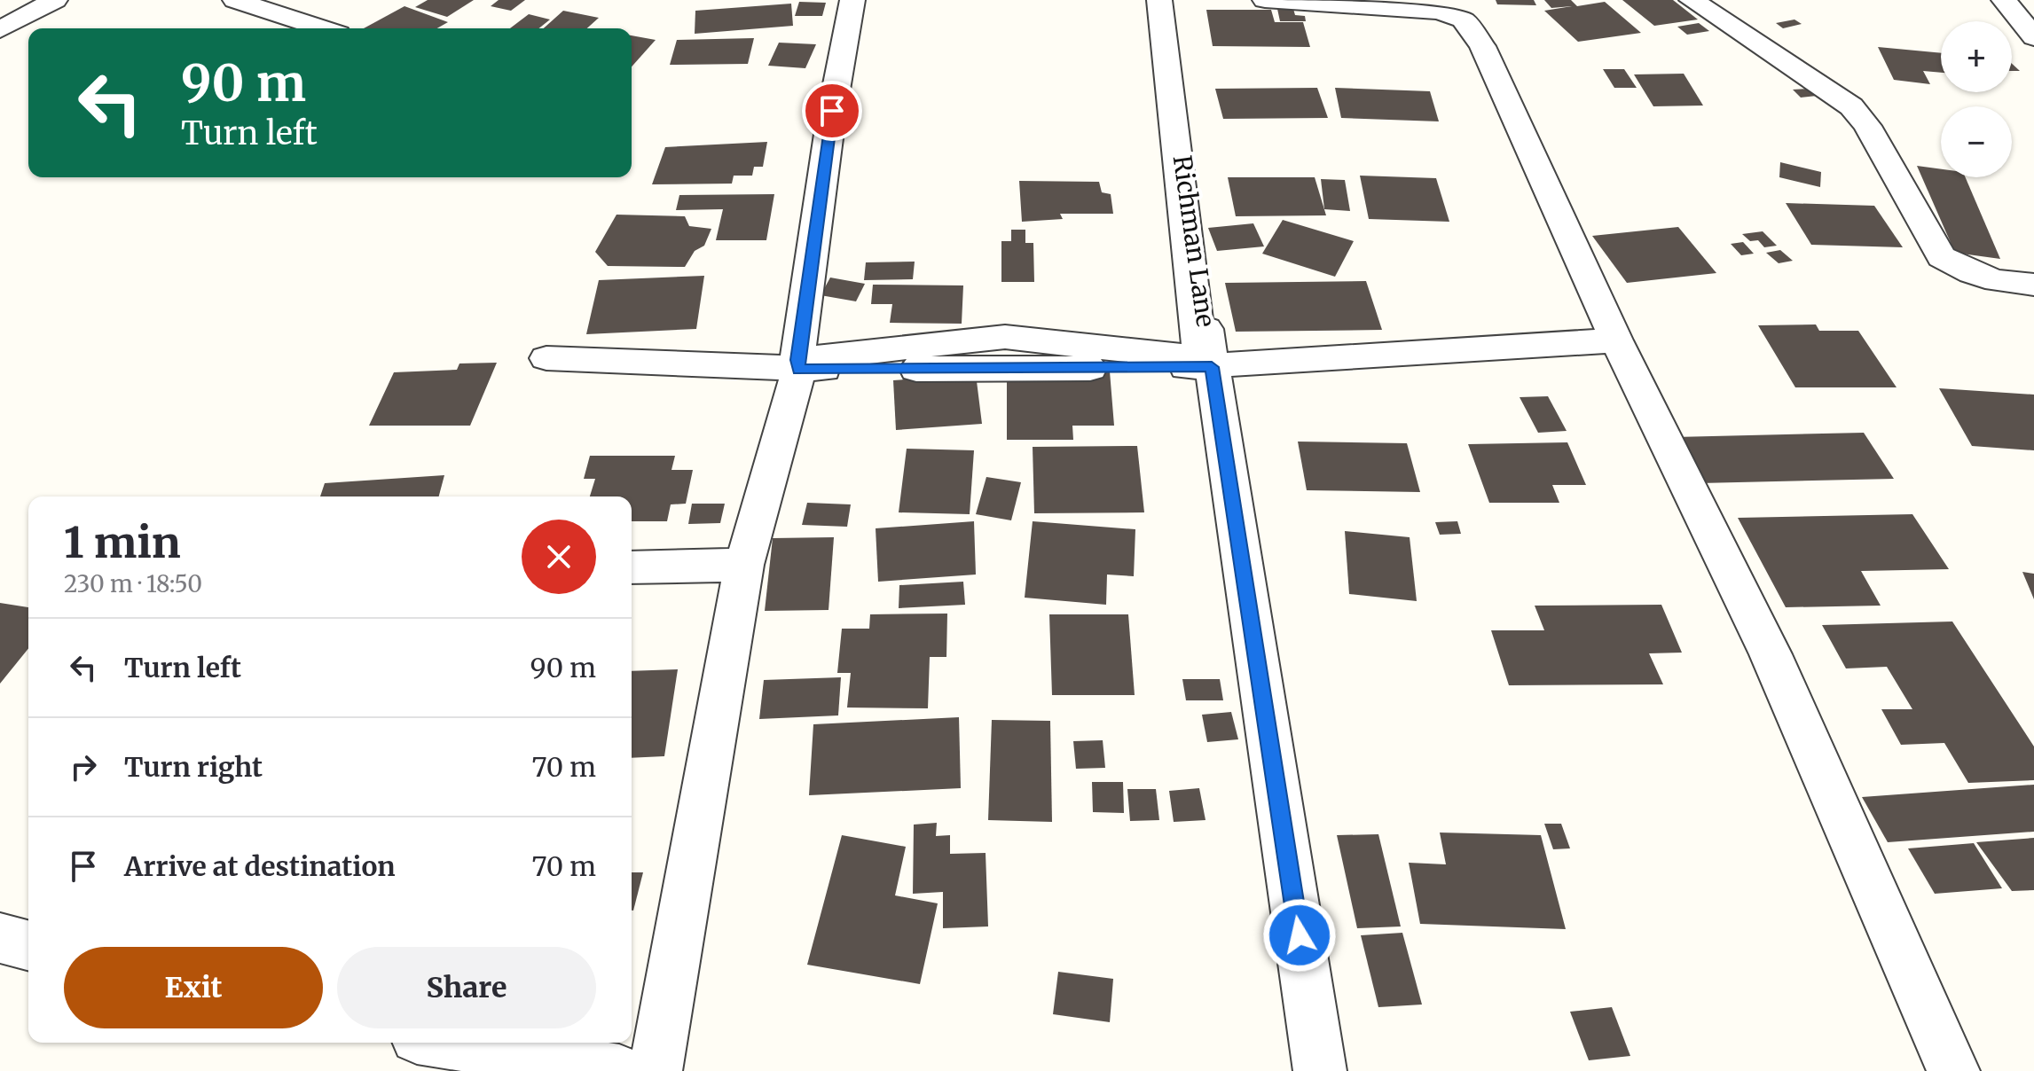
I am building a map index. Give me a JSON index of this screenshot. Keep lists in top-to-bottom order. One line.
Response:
{"streets":{"street":["Richman Lane"]},"page":{"map_buttons":["+","−"],"turn":["90 m","Turn left"],"heading":["1 min","230 m · 18:50"],"list":[{"name":"Turn left","value":"90 m"},{"name":"Turn right","value":"70 m"},{"name":"Arrive at destination","value":"70 m"}],"buttons":["Exit","Share"]}}
